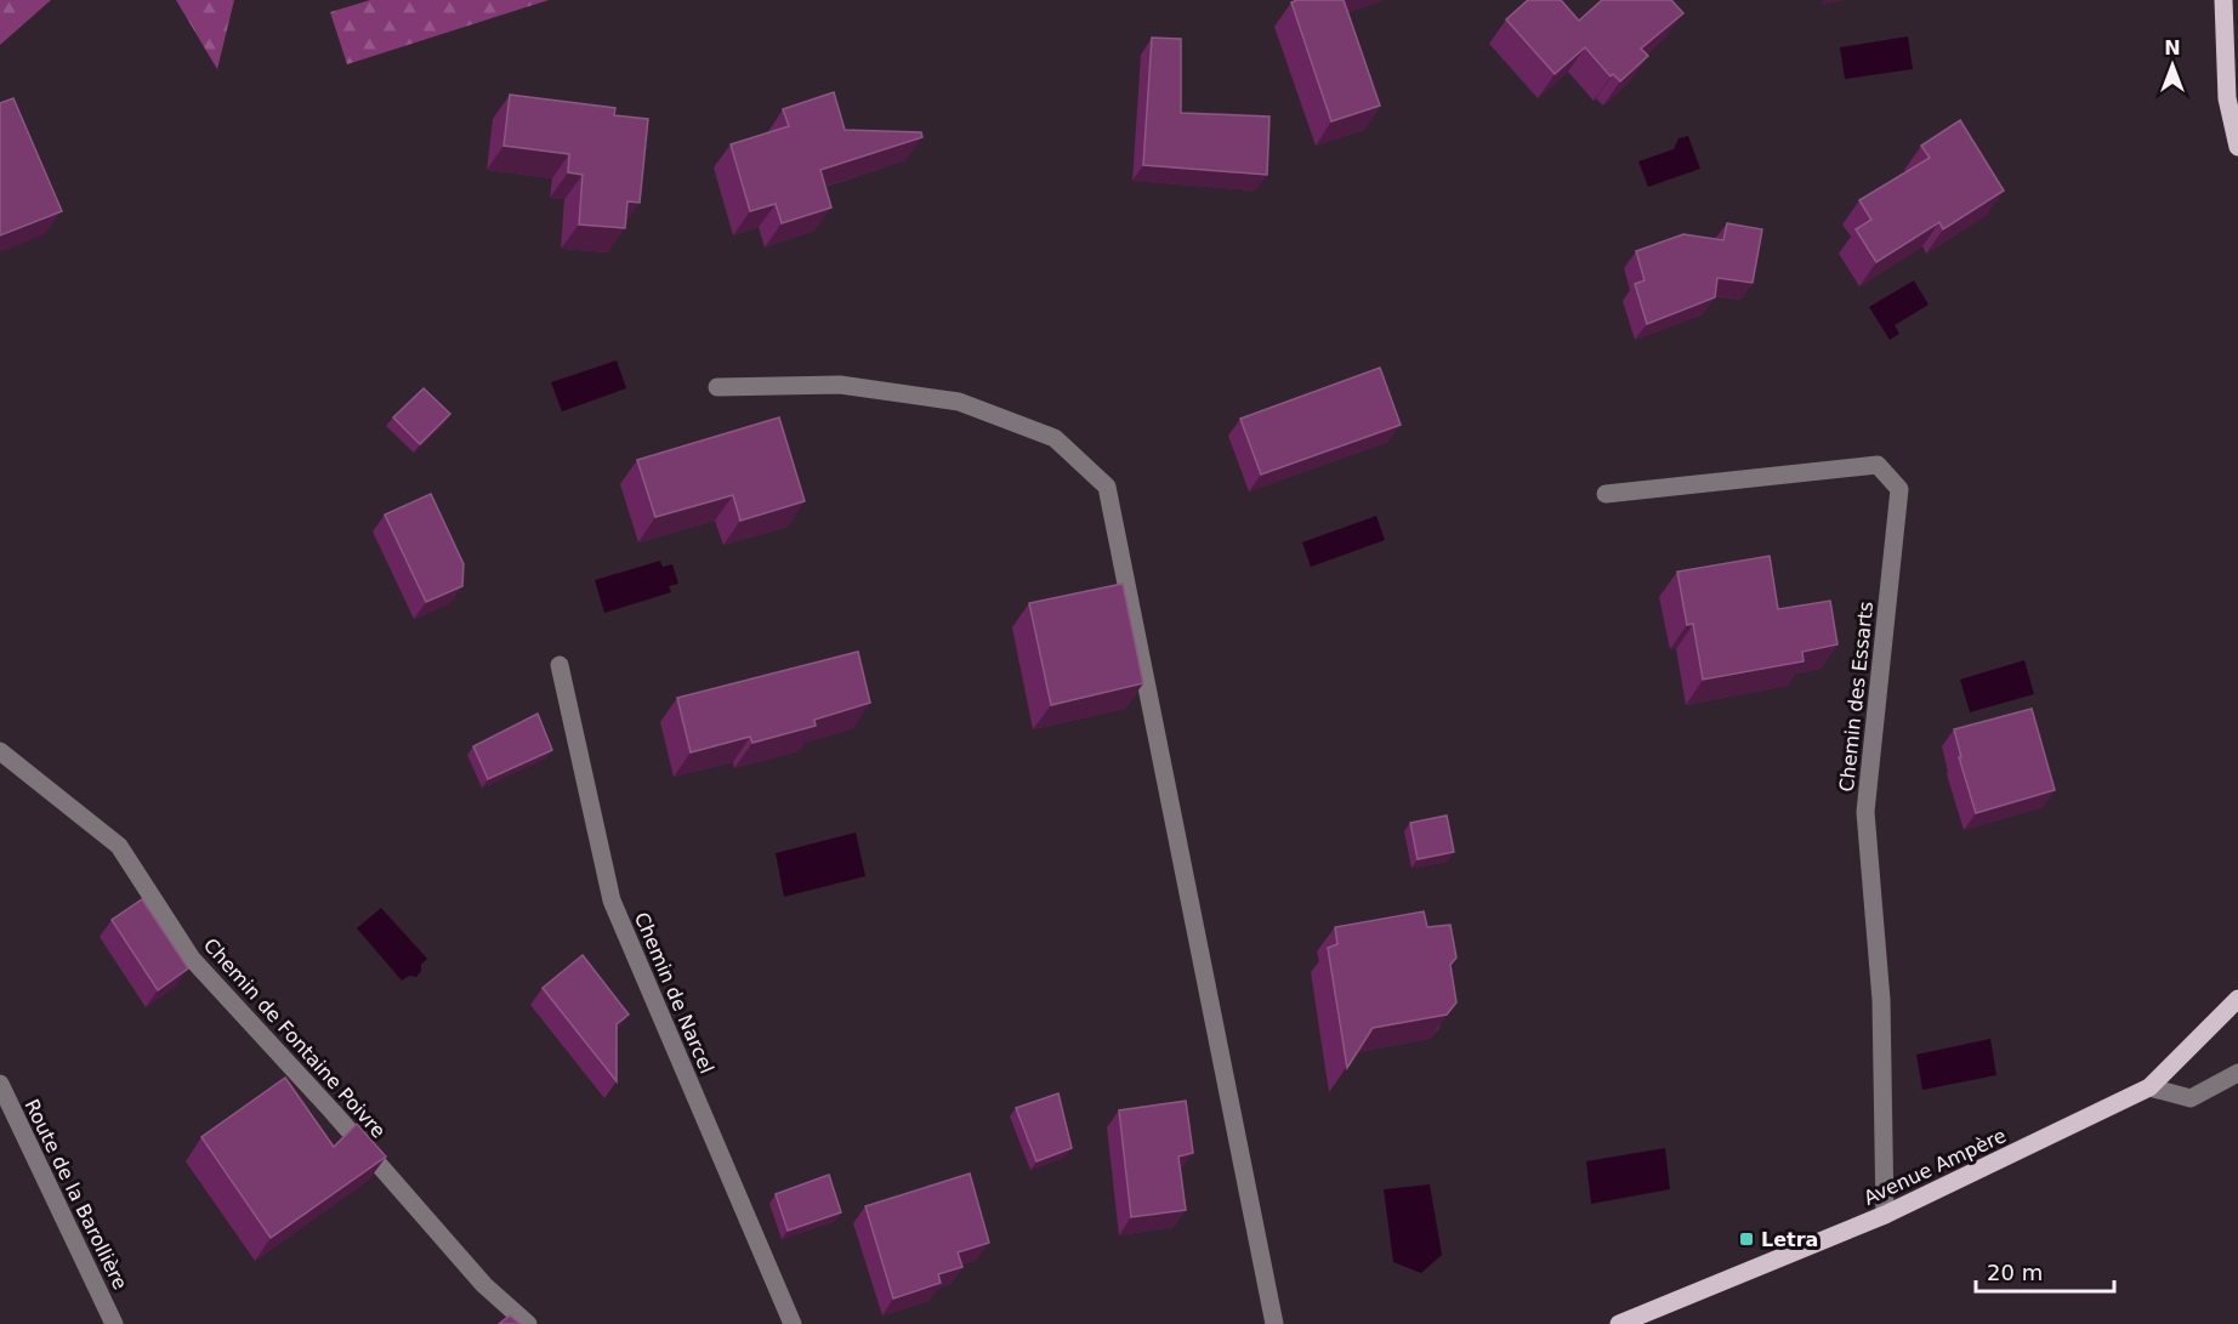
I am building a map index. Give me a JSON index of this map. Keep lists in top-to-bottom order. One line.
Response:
{"streets":{"main road":["Avenue Ampère"],"street":["Chemin des Essarts","Chemin de Narcel","Chemin de Fontaine Poivre","Route de la Barollière"]},"crossings":[["Chemin des Essarts","Avenue Ampère"]],"places":{"transit":["Letra"]},"scale_bar":"20 m","north":"top"}
